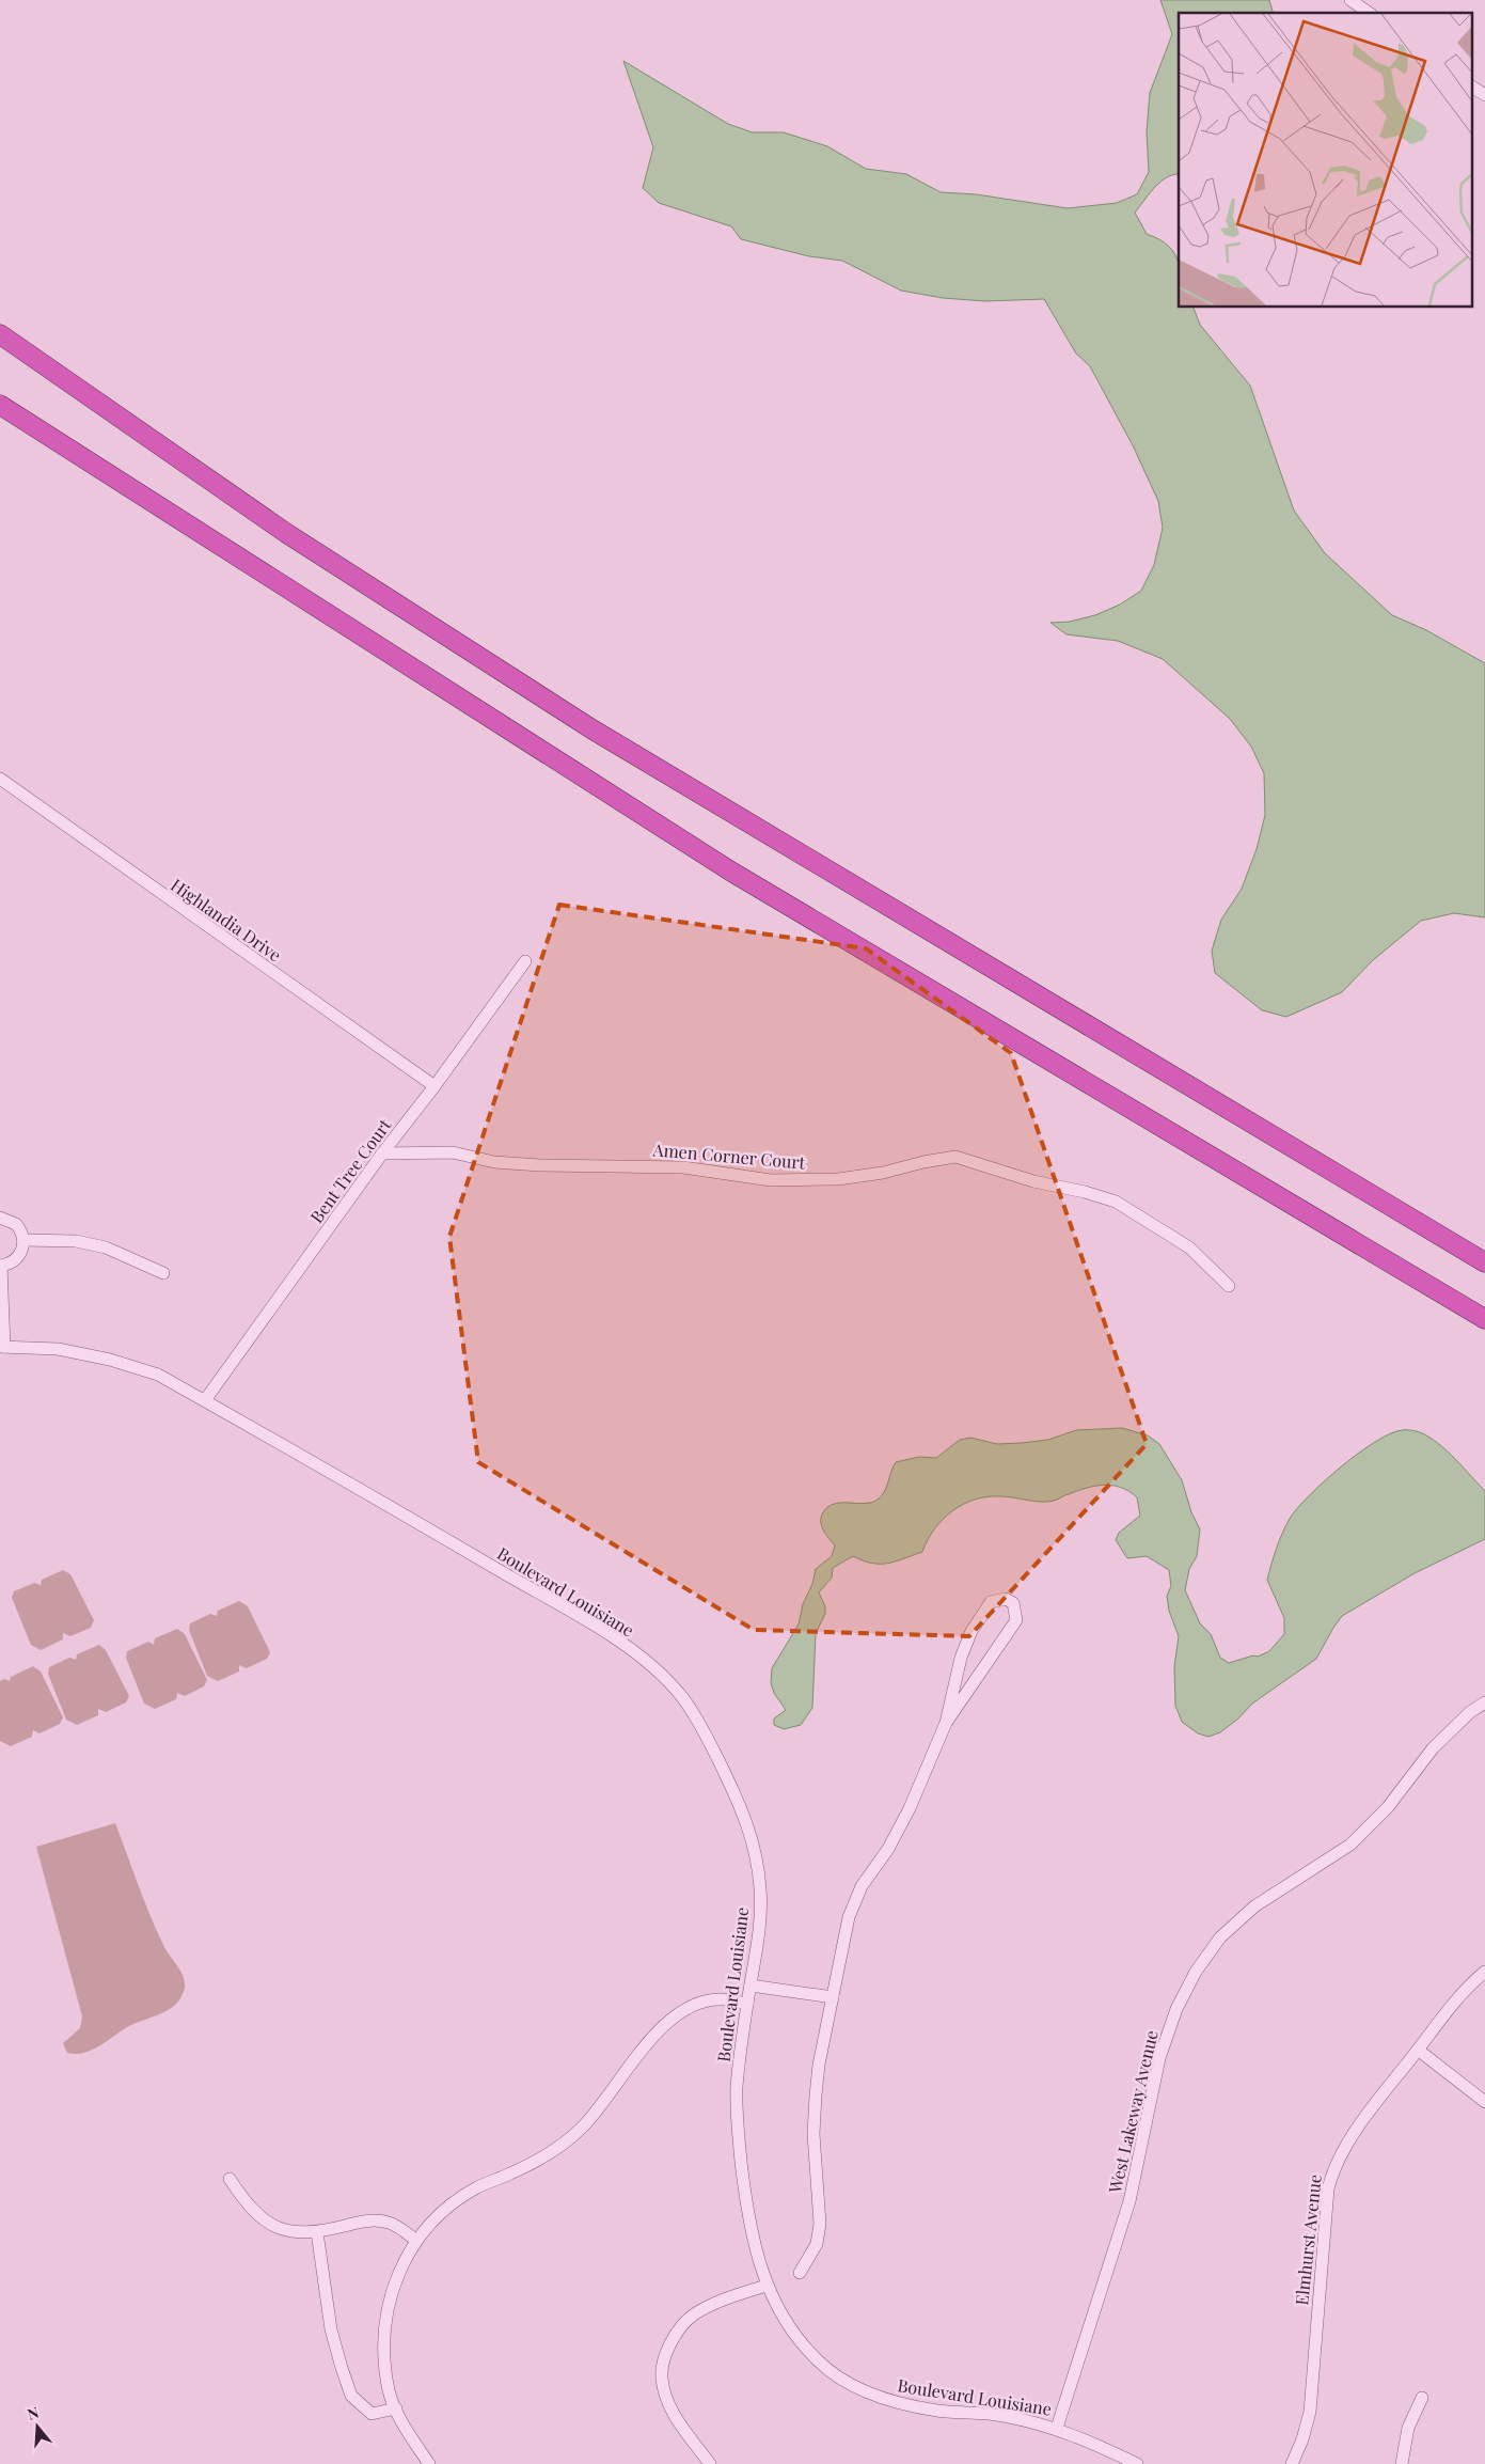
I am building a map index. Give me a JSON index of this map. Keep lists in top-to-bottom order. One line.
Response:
{"streets":{"street":["Highlandia Drive","Amen Corner Court","Bent Tree Court","Boulevard Louisiane","West Lakeway Avenue","Elmhurst Avenue"]},"crossings":[["Highlandia Drive","Bent Tree Court"],["Amen Corner Court","Bent Tree Court"],["Bent Tree Court","Boulevard Louisiane"],["Boulevard Louisiane","West Lakeway Avenue"]],"north":"top"}
